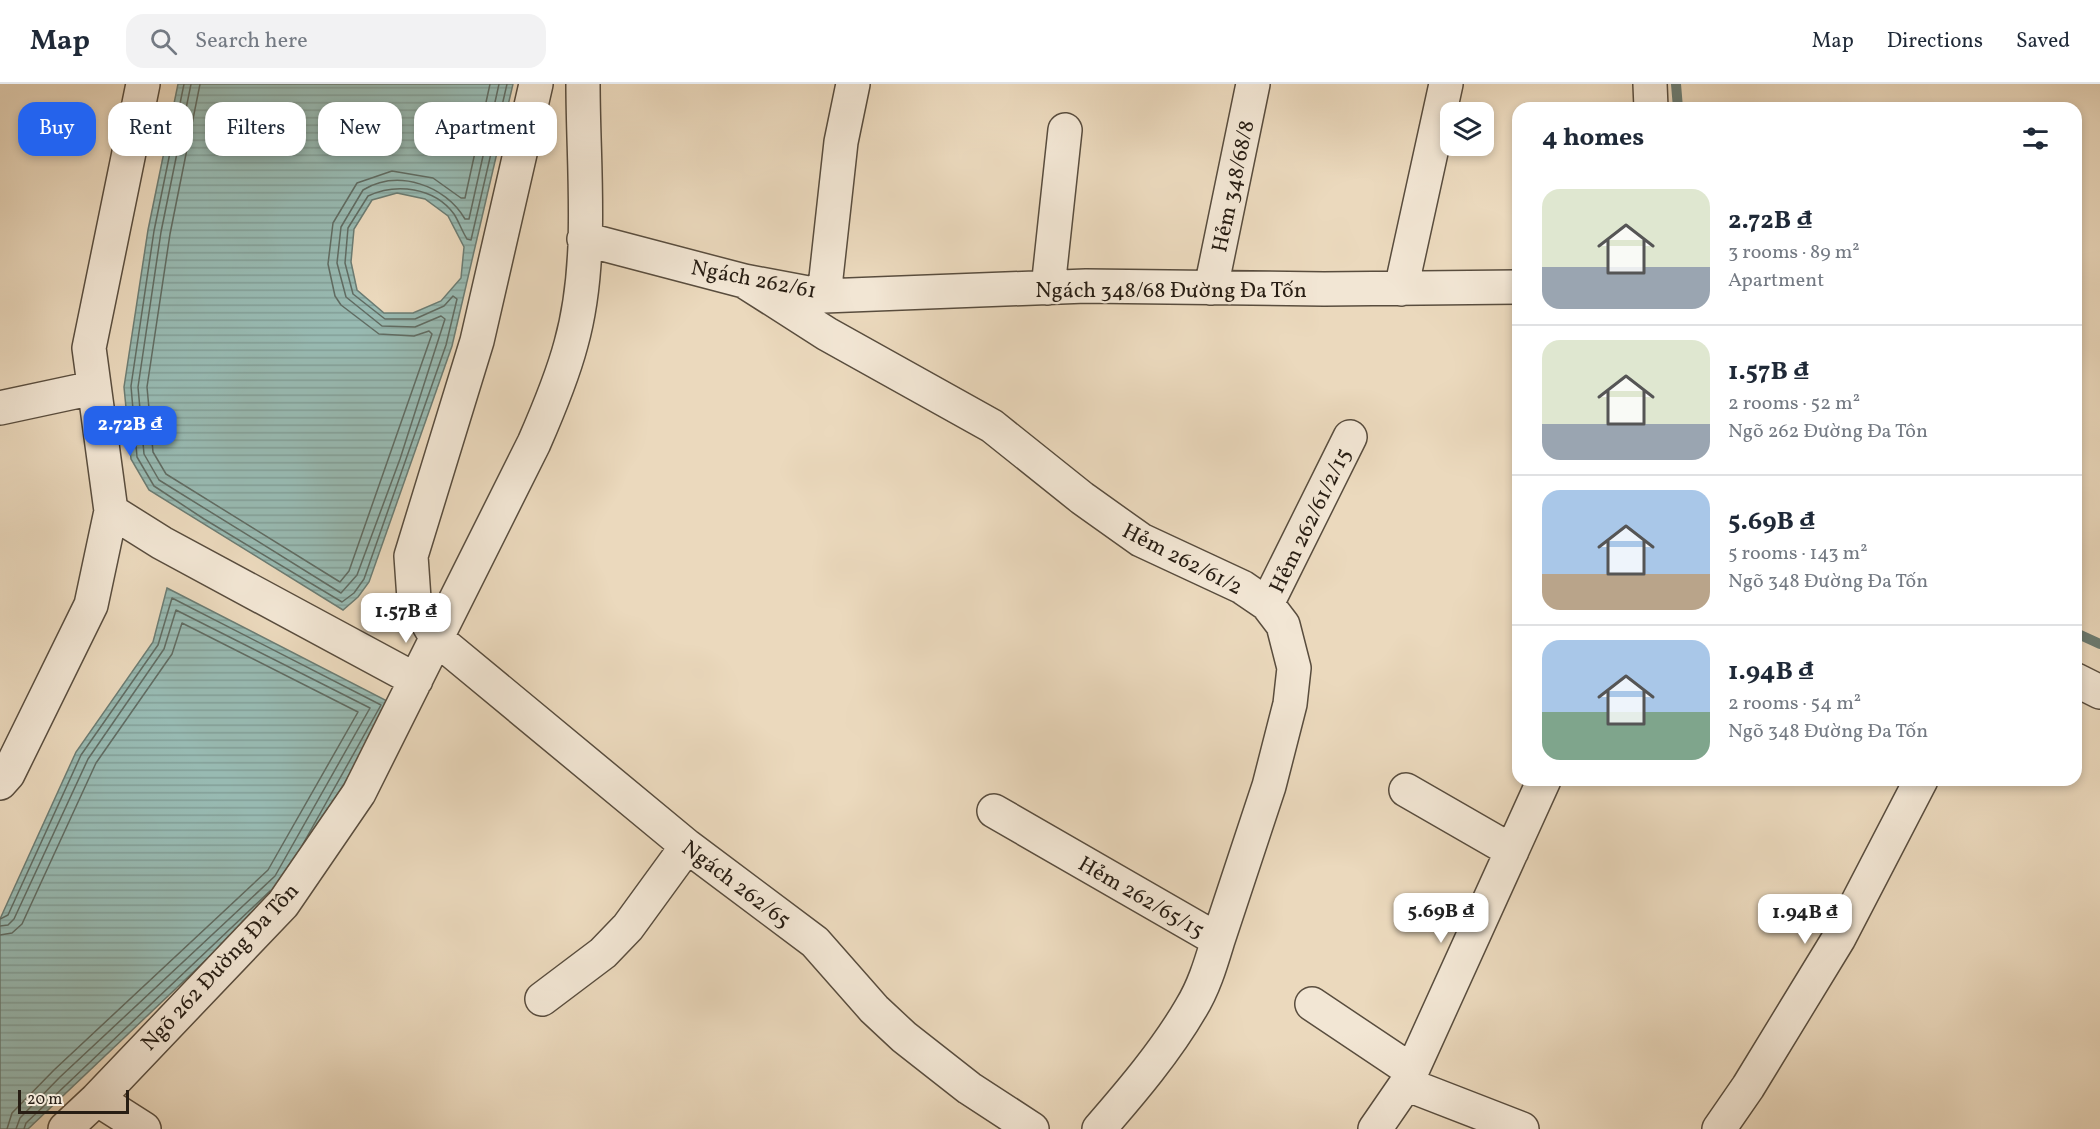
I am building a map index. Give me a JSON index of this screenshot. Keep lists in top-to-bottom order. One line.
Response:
{"streets":{"street":["Hẻm 348/68/8","Ngách 262/61","Ngách 348/68 Đường Đa Tốn","Hẻm 262/61/2/15","Hẻm 262/61/2","Ngách 262/65","Hẻm 262/65/15","Ngõ 262 Đường Đa Tôn"]},"crossings":[["Hẻm 348/68/8","Ngách 348/68 Đường Đa Tốn"],["Ngách 262/61","Ngách 348/68 Đường Đa Tốn"],["Ngách 262/61","Hẻm 262/61/2"],["Ngách 262/61","Ngõ 262 Đường Đa Tôn"],["Hẻm 262/61/2/15","Hẻm 262/61/2"],["Hẻm 262/61/2","Hẻm 262/65/15"],["Ngách 262/65","Ngõ 262 Đường Đa Tôn"]],"scale_bar":"20 m","page":{"header":"Map","search":"Search here","nav":["Map","Directions","Saved"],"chip":["Buy","Rent","Filters","New","Apartment"],"heading":"4 homes","list":[{"name":"2.72B ₫","note":"3 rooms · 89 m² · Apartment"},{"name":"1.57B ₫","note":"2 rooms · 52 m² · Ngõ 262 Đường Đa Tôn"},{"name":"5.69B ₫","note":"5 rooms · 143 m² · Ngõ 348 Đường Đa Tốn"},{"name":"1.94B ₫","note":"2 rooms · 54 m² · Ngõ 348 Đường Đa Tốn"}],"price":["2.72B ₫","1.57B ₫","5.69B ₫","1.94B ₫"],"scale":"20 m"}}
